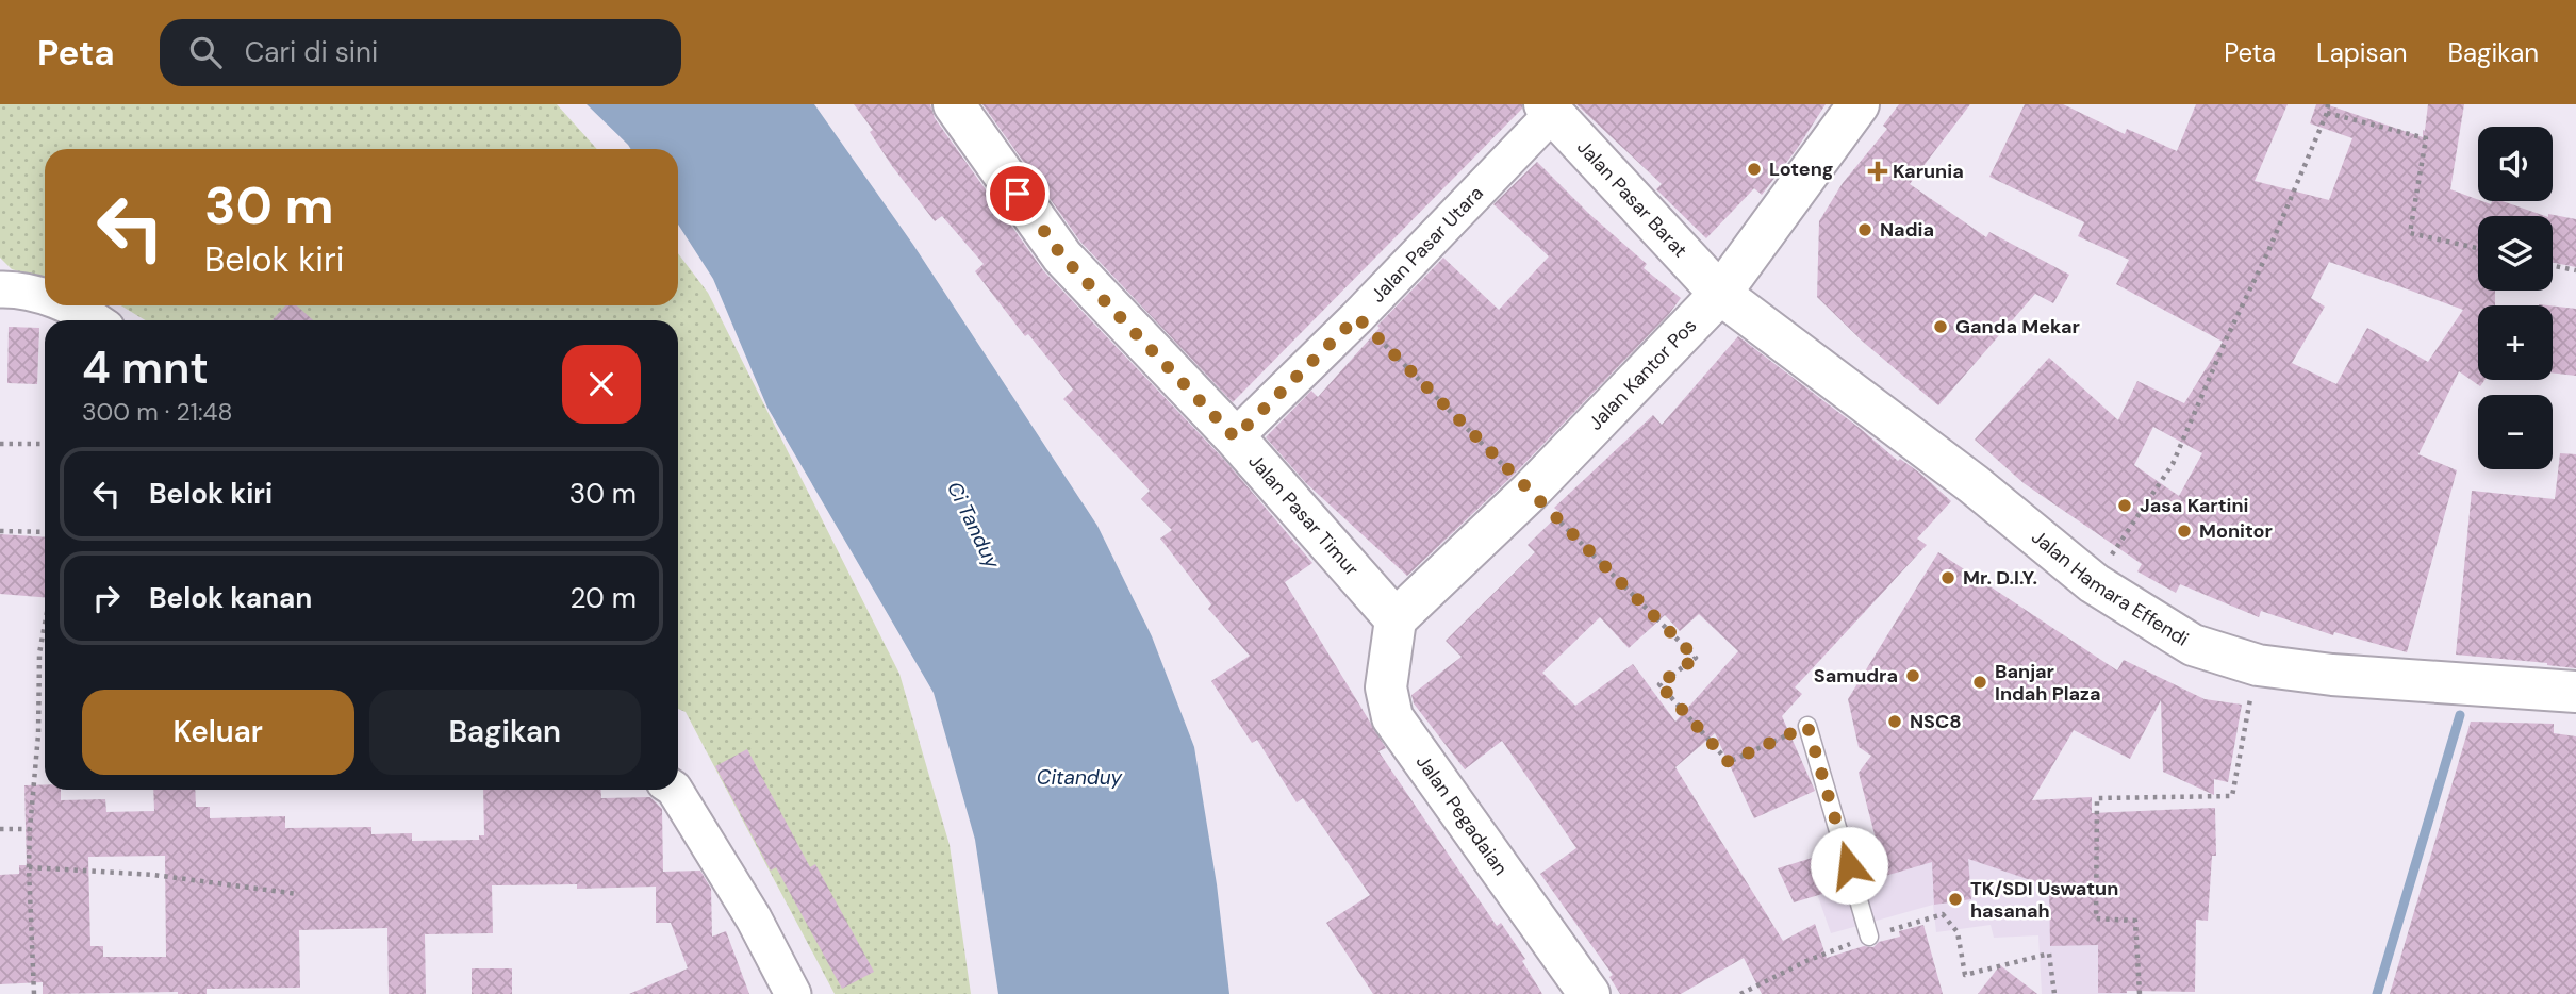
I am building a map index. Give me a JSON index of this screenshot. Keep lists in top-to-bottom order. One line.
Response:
{"streets":{"street":["Jalan Pasar Barat","Jalan Pasar Utara","Jalan Kantor Pos","Jalan Pasar Timur","Jalan Hamara Effendi","Jalan Pegadaian"]},"crossings":[["Jalan Pasar Barat","Jalan Pasar Utara"],["Jalan Pasar Barat","Jalan Kantor Pos"],["Jalan Pasar Barat","Jalan Hamara Effendi"],["Jalan Pasar Utara","Jalan Pasar Timur"],["Jalan Kantor Pos","Jalan Pasar Timur"],["Jalan Kantor Pos","Jalan Hamara Effendi"],["Jalan Kantor Pos","Jalan Pegadaian"],["Jalan Pasar Timur","Jalan Pegadaian"]],"water":["Ci Tanduy","Citanduy"],"places":{"other":["Loteng","Nadia","Ganda Mekar","Jasa Kartini","Monitor","Mr. D.I.Y.","Samudra","Banjar Indah Plaza","NSC8","TK/SDI Uswatun hasanah"],"health":["Karunia"]},"page":{"header":"Peta","search":"Cari di sini","nav":["Peta","Lapisan","Bagikan"],"map_buttons":["+","−"],"turn":["30 m","Belok kiri"],"heading":["4 mnt","300 m · 21:48"],"list":[{"name":"Belok kiri","value":"30 m"},{"name":"Belok kanan","value":"20 m"}],"buttons":["Keluar","Bagikan"]}}
